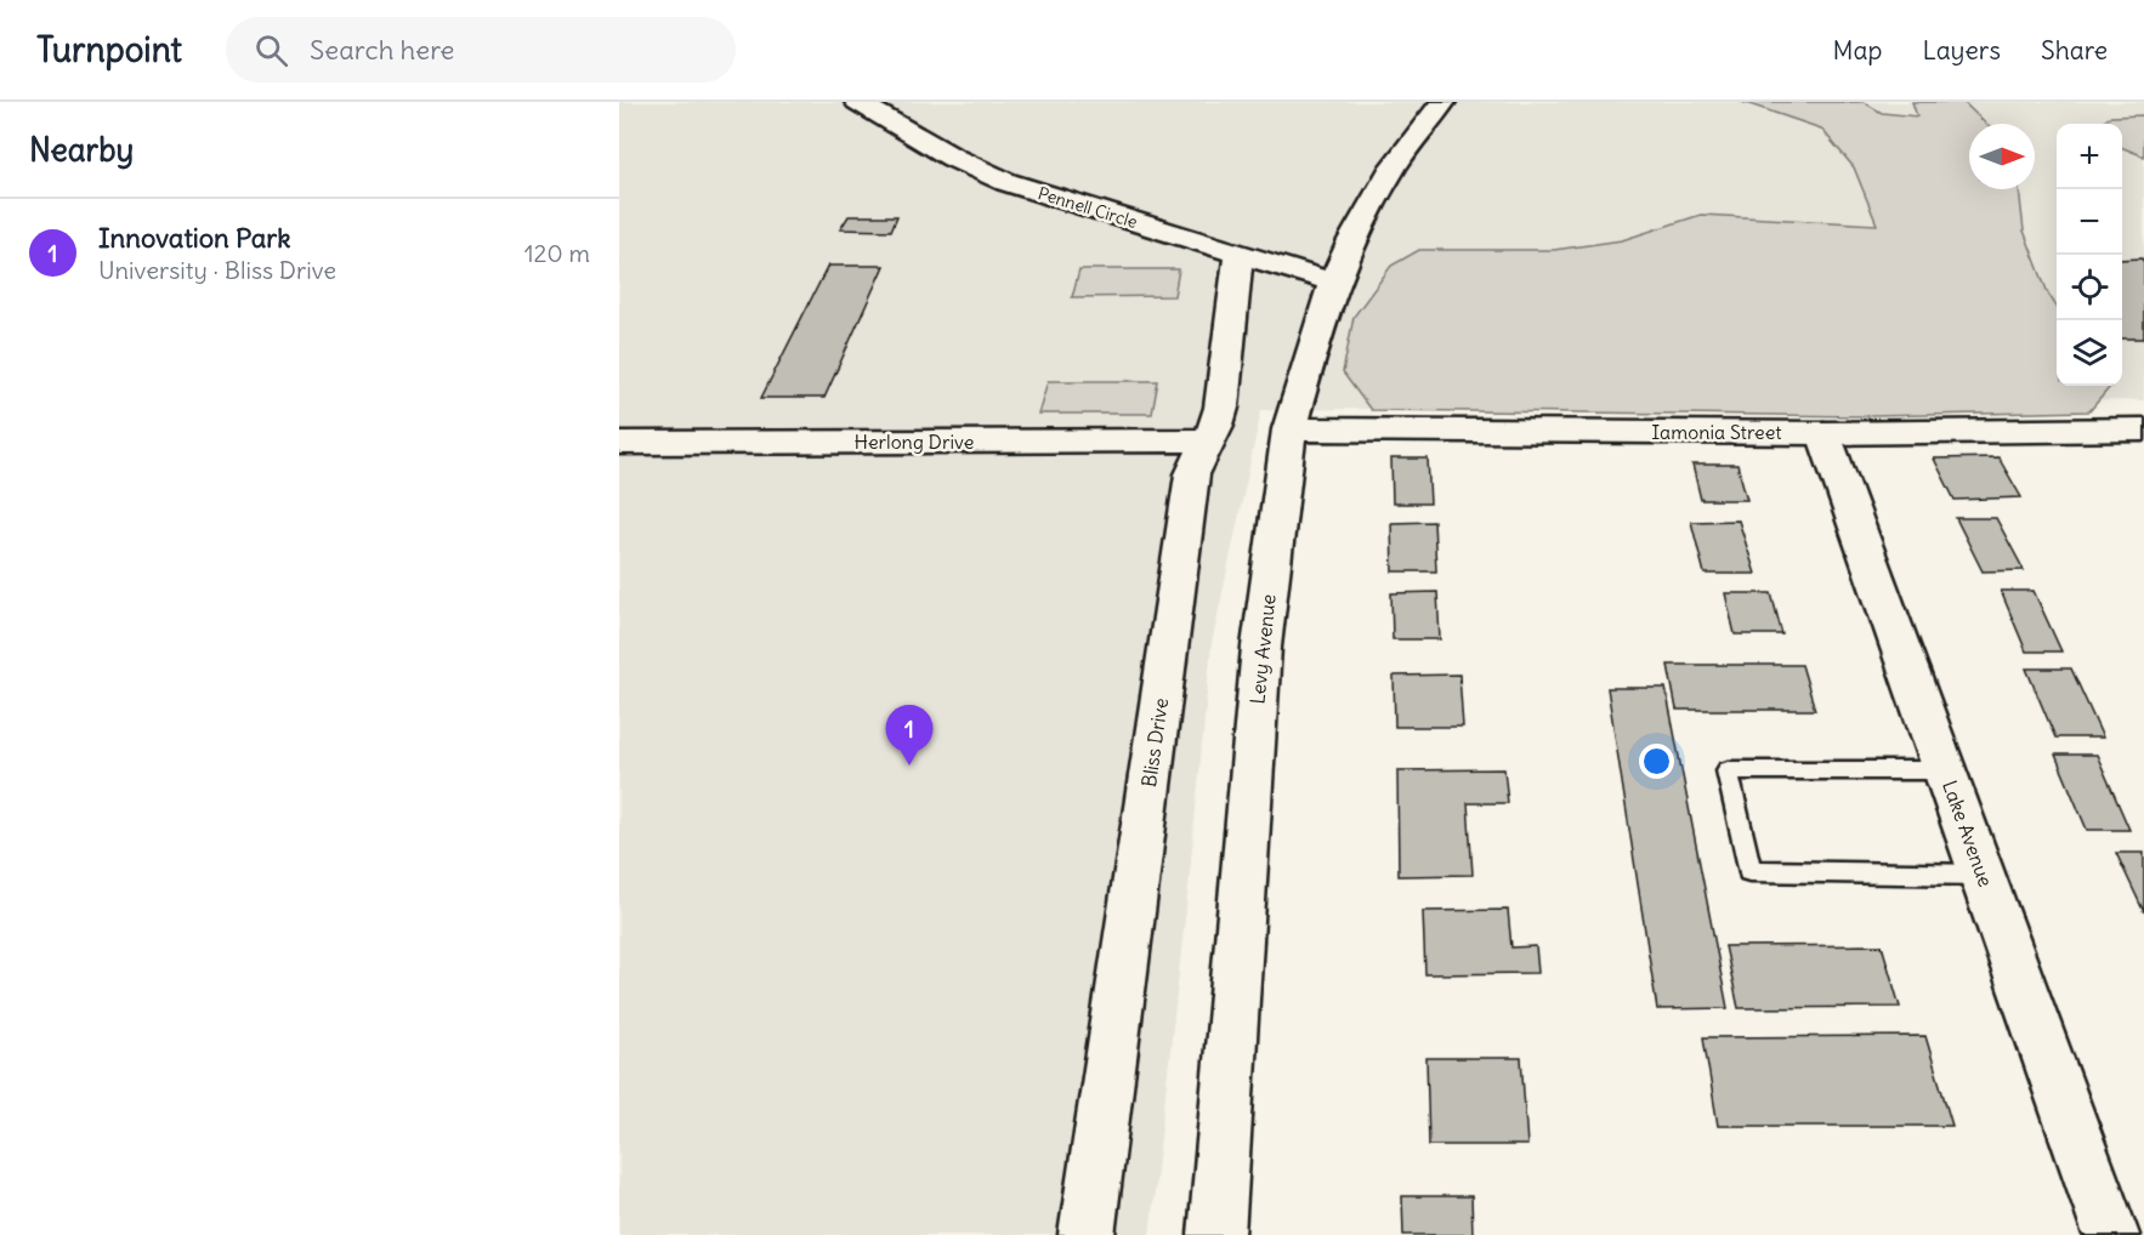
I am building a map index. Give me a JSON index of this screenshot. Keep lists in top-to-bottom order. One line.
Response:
{"streets":{"street":["Pennell Circle","Iamonia Street","Herlong Drive","Levy Avenue","Bliss Drive","Lake Avenue"]},"crossings":[["Pennell Circle","Levy Avenue"],["Pennell Circle","Bliss Drive"],["Iamonia Street","Levy Avenue"],["Iamonia Street","Lake Avenue"],["Herlong Drive","Bliss Drive"]],"north":"right","page":{"header":"Turnpoint","search":"Search here","nav":["Map","Layers","Share"],"heading":"Nearby","map_buttons":["+","−"],"list":[{"mark":"1","name":"Innovation Park","note":"University · Bliss Drive","value":"120 m"}],"pins":"1"}}
